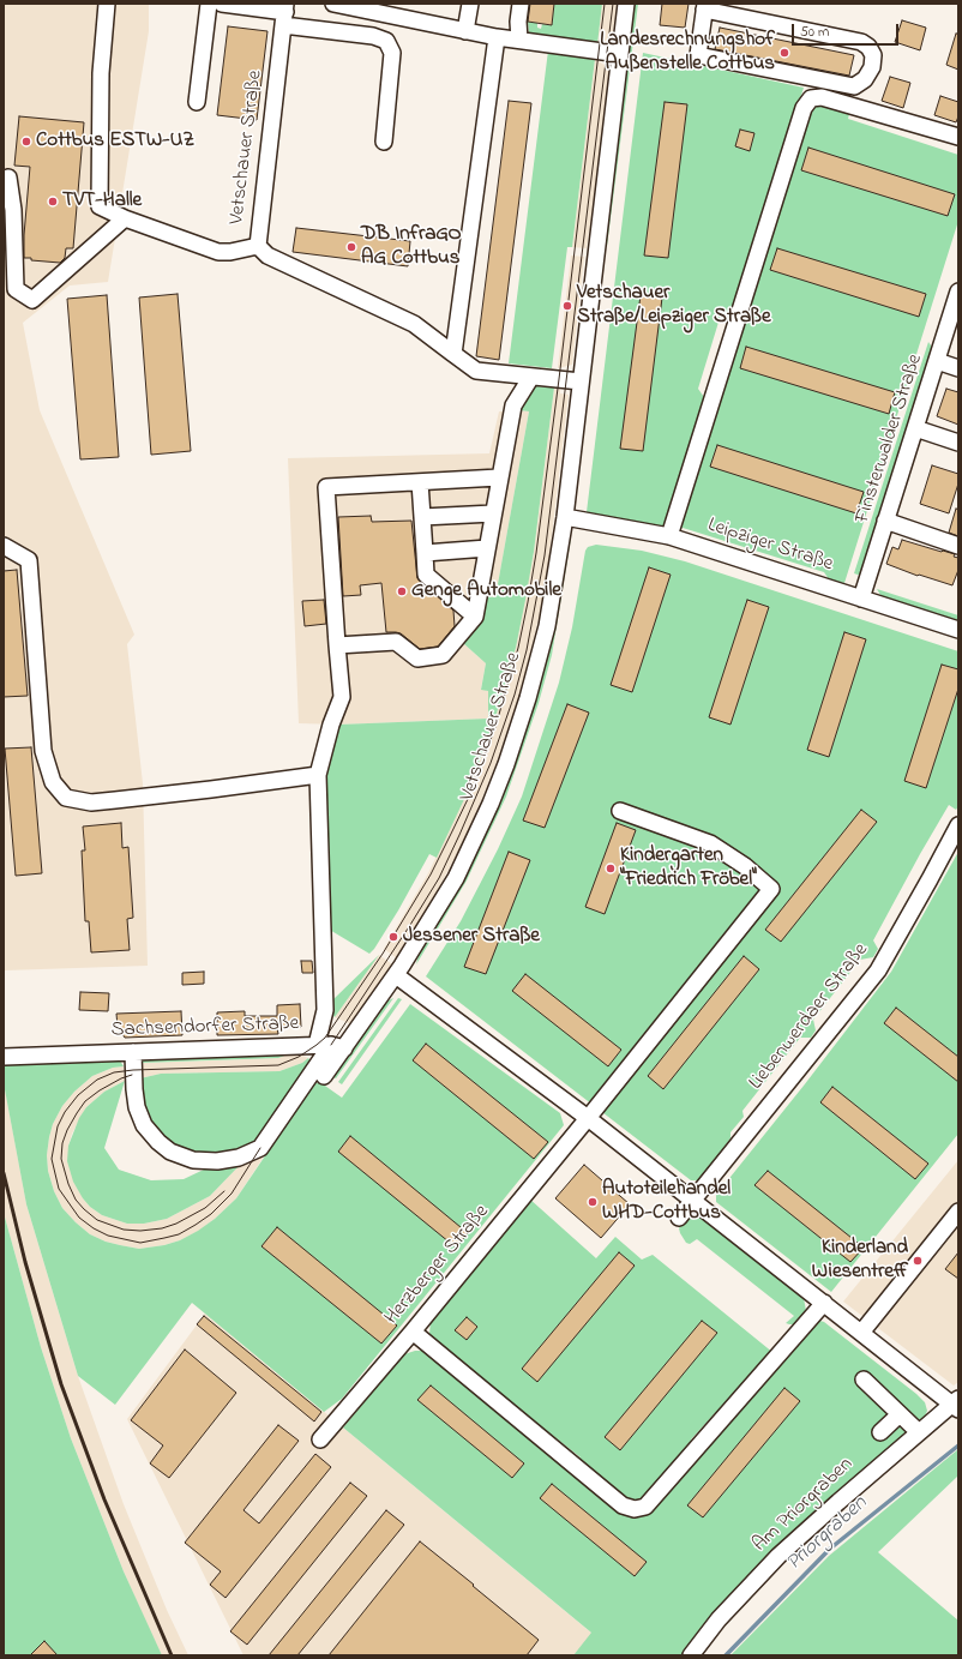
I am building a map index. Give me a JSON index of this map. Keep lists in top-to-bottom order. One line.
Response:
{"streets":{"street":["Vetschauer Straße","Finsterwalder Straße","Leipziger Straße","Liebenwerdaer Straße","Sachsendorfer Straße","Herzberger Straße","Am Priorgraben"]},"crossings":[["Vetschauer Straße","Leipziger Straße"],["Vetschauer Straße","Sachsendorfer Straße"],["Finsterwalder Straße","Leipziger Straße"]],"water":["Priorgraben"],"places":["Landesrechnungshof Außenstelle Cottbus","Cottbus ESTW-UZ","TVT-Halle","DB InfraGO AG Cottbus","Vetschauer Straße/Leipziger Straße","Genge Automobile","Kindergarten \"Friedrich Fröbel\"","Jessener Straße","Autoteilehandel WHD-Cottbus","Kinderland Wiesentreff"],"scale_bar":"50 m"}
